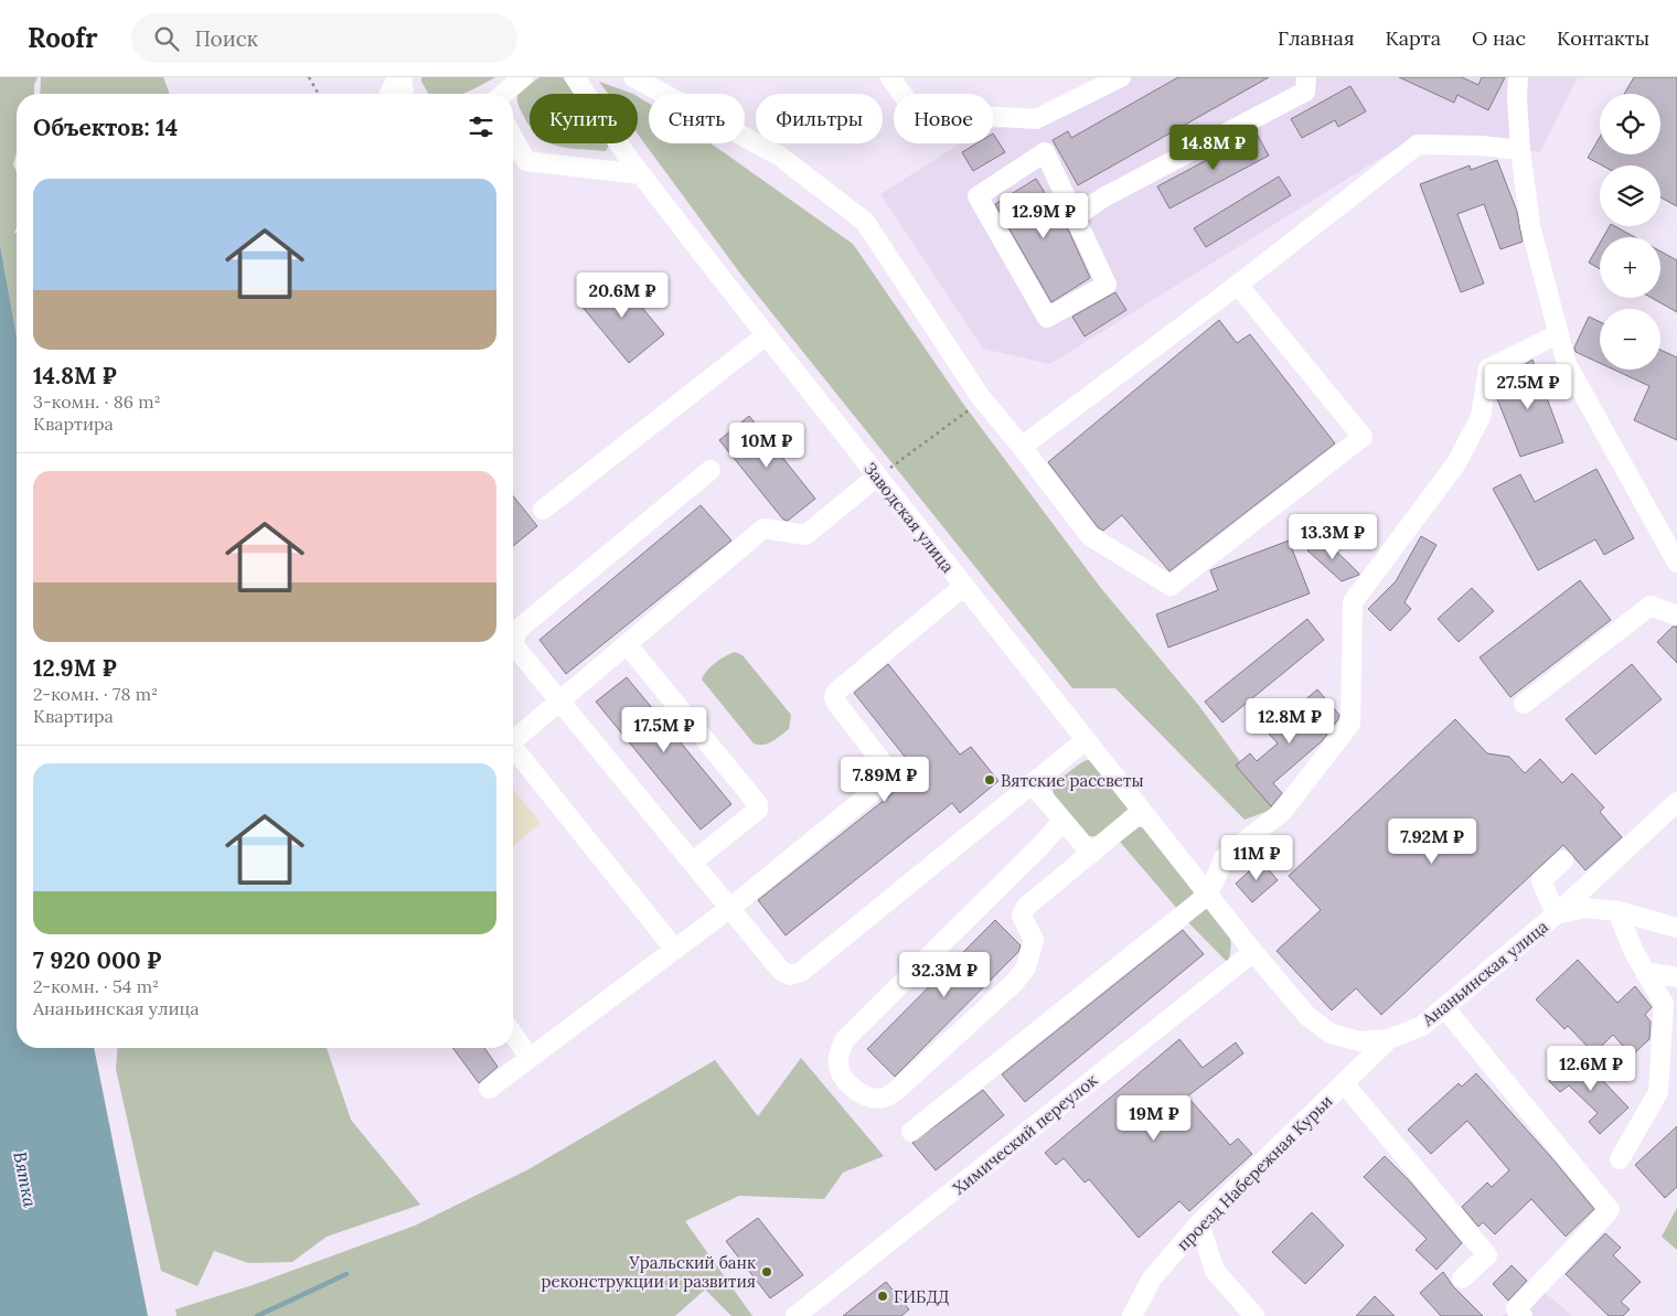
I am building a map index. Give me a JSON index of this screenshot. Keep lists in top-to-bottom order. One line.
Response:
{"streets":{"street":["Заводская улица","Ананьинская улица","Химический переулок","проезд Набережная Курьи"]},"crossings":[["Заводская улица","Ананьинская улица"],["Заводская улица","Химический переулок"],["Ананьинская улица","Химический переулок"],["Ананьинская улица","проезд Набережная Курьи"]],"water":["Вятка"],"places":["Вятские рассветы","Уральский банк реконструкции и развития","ГИБДД"],"page":{"header":"Roofr","search":"Поиск","nav":["Главная","Карта","О нас","Контакты"],"map_buttons":["+","−"],"chip":["Купить","Снять","Фильтры","Новое"],"heading":"Объектов: 14","price":["14.8M ₽","12.9M ₽","20.6M ₽","27.5M ₽","10M ₽","13.3M ₽","12.8M ₽","17.5M ₽","7.89M ₽","7.92M ₽","11M ₽","32.3M ₽","12.6M ₽","19M ₽"],"list":[{"name":"14.8M ₽","note":"3-комн. · 86 m² · Квартира"},{"name":"12.9M ₽","note":"2-комн. · 78 m² · Квартира"},{"name":"7 920 000 ₽","note":"2-комн. · 54 m² · Ананьинская улица"}]}}
